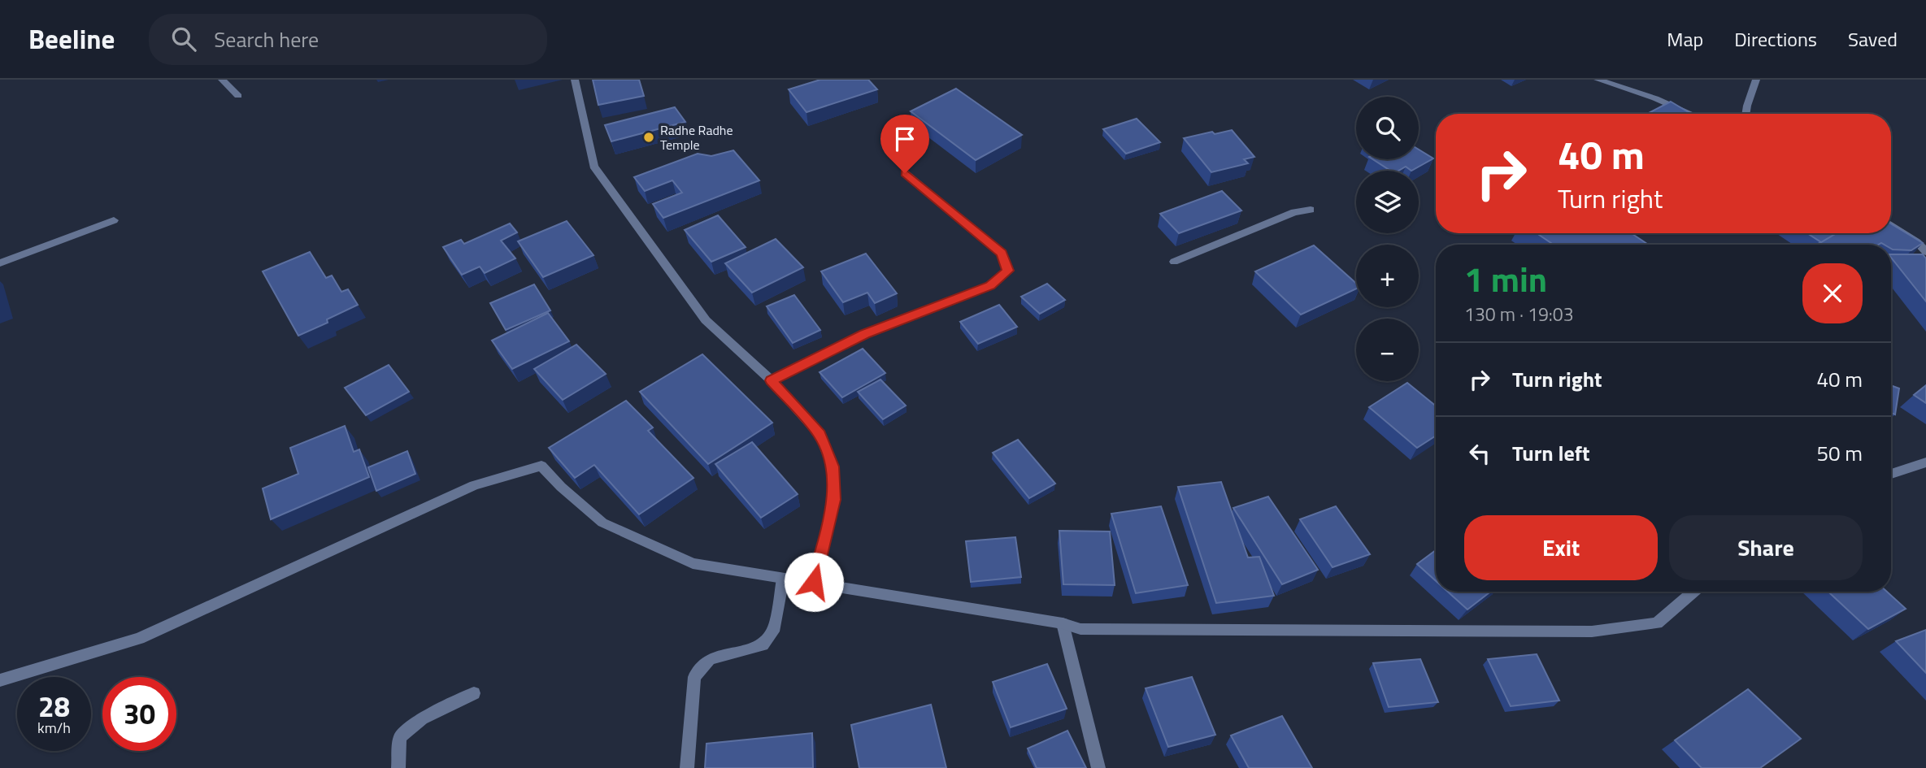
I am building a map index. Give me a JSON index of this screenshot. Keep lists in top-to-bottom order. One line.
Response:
{"places":["Radhe Radhe Temple"],"page":{"header":"Beeline","search":"Search here","nav":["Map","Directions","Saved"],"map_buttons":["+","−"],"turn":["40 m","Turn right"],"heading":["1 min","130 m · 19:03"],"list":[{"name":"Turn right","value":"40 m"},{"name":"Turn left","value":"50 m"}],"buttons":["Exit","Share"],"speed":"28 km/h","limit":"30"}}
